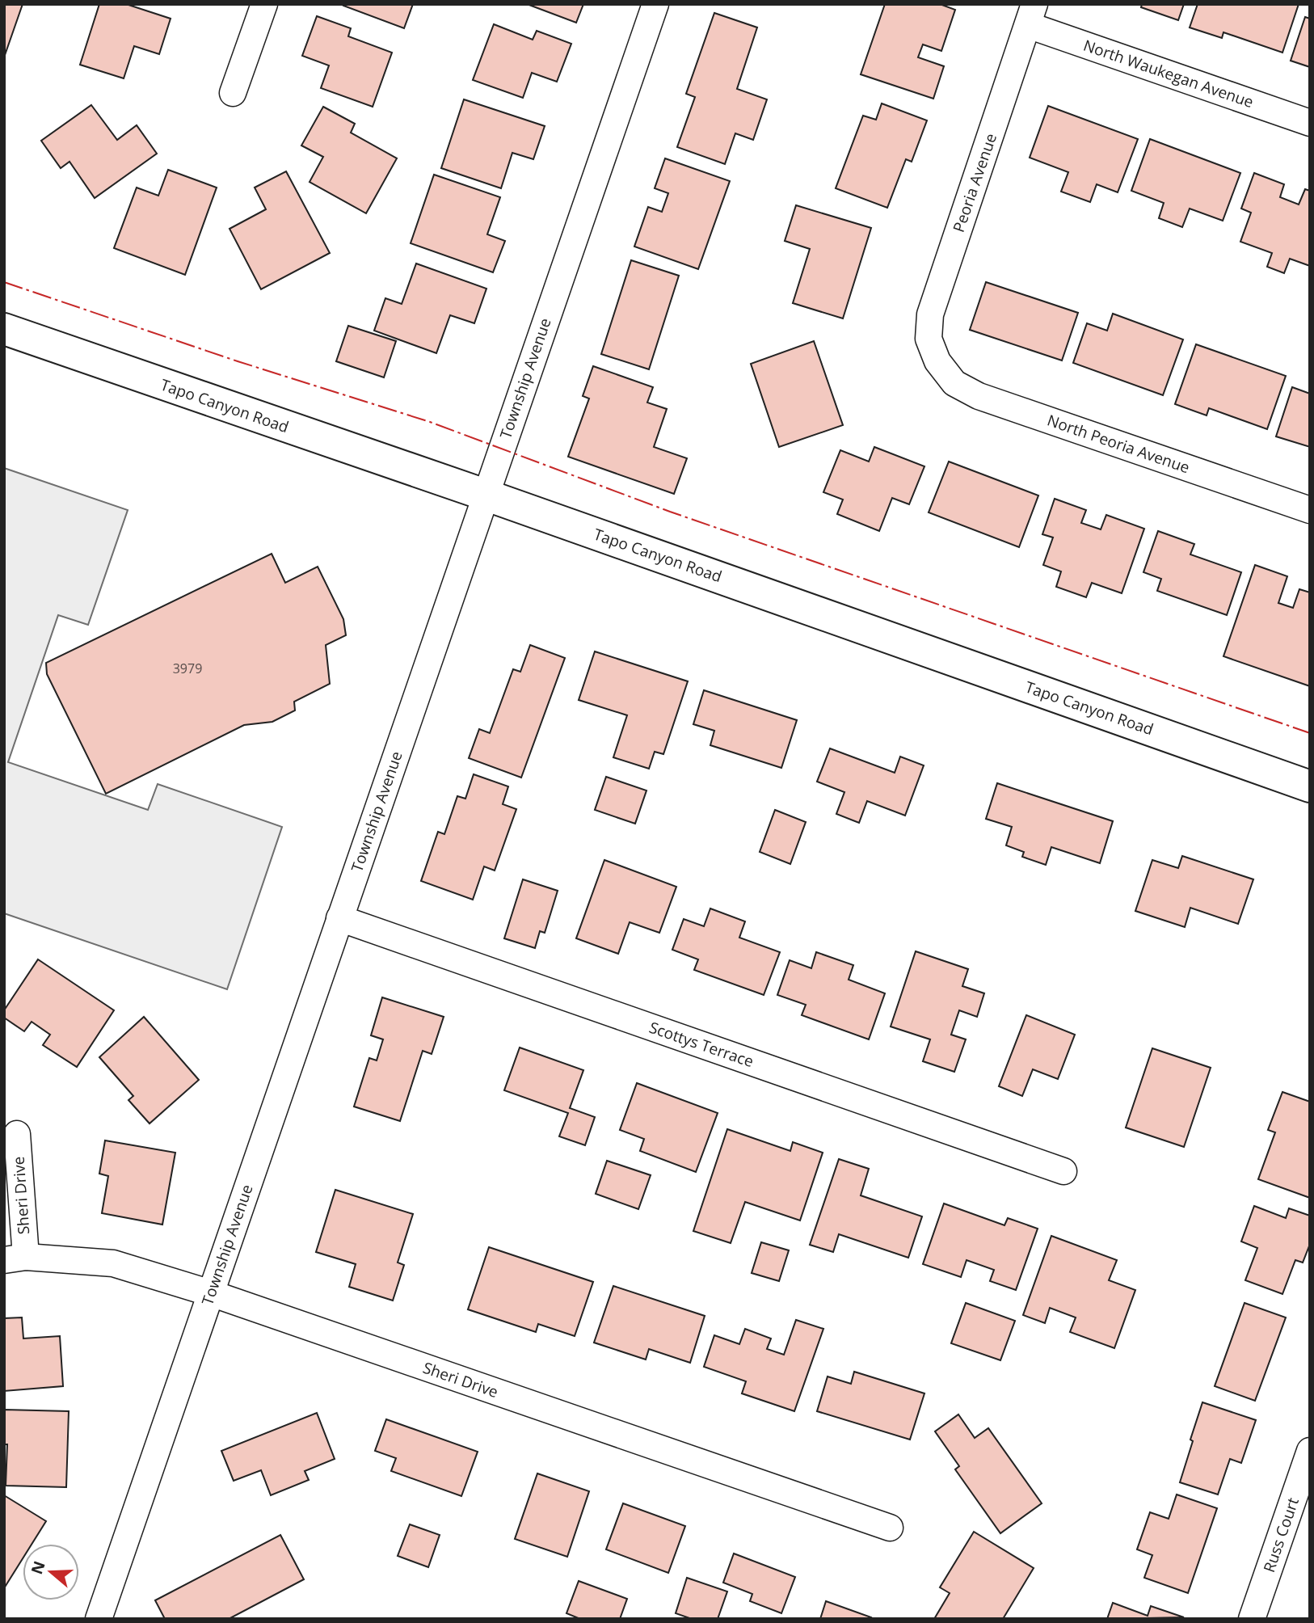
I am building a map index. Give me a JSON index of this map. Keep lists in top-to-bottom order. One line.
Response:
{"streets":{"main road":["Tapo Canyon Road"],"street":["North Waukegan Avenue","Peoria Avenue","Township Avenue","North Peoria Avenue","Scottys Terrace","Sheri Drive","Russ Court"]},"crossings":[["North Waukegan Avenue","Peoria Avenue"],["Peoria Avenue","North Peoria Avenue"],["Township Avenue","Tapo Canyon Road"],["Township Avenue","Scottys Terrace"],["Township Avenue","Sheri Drive"]],"house_numbers":["3979"],"north":"left"}
